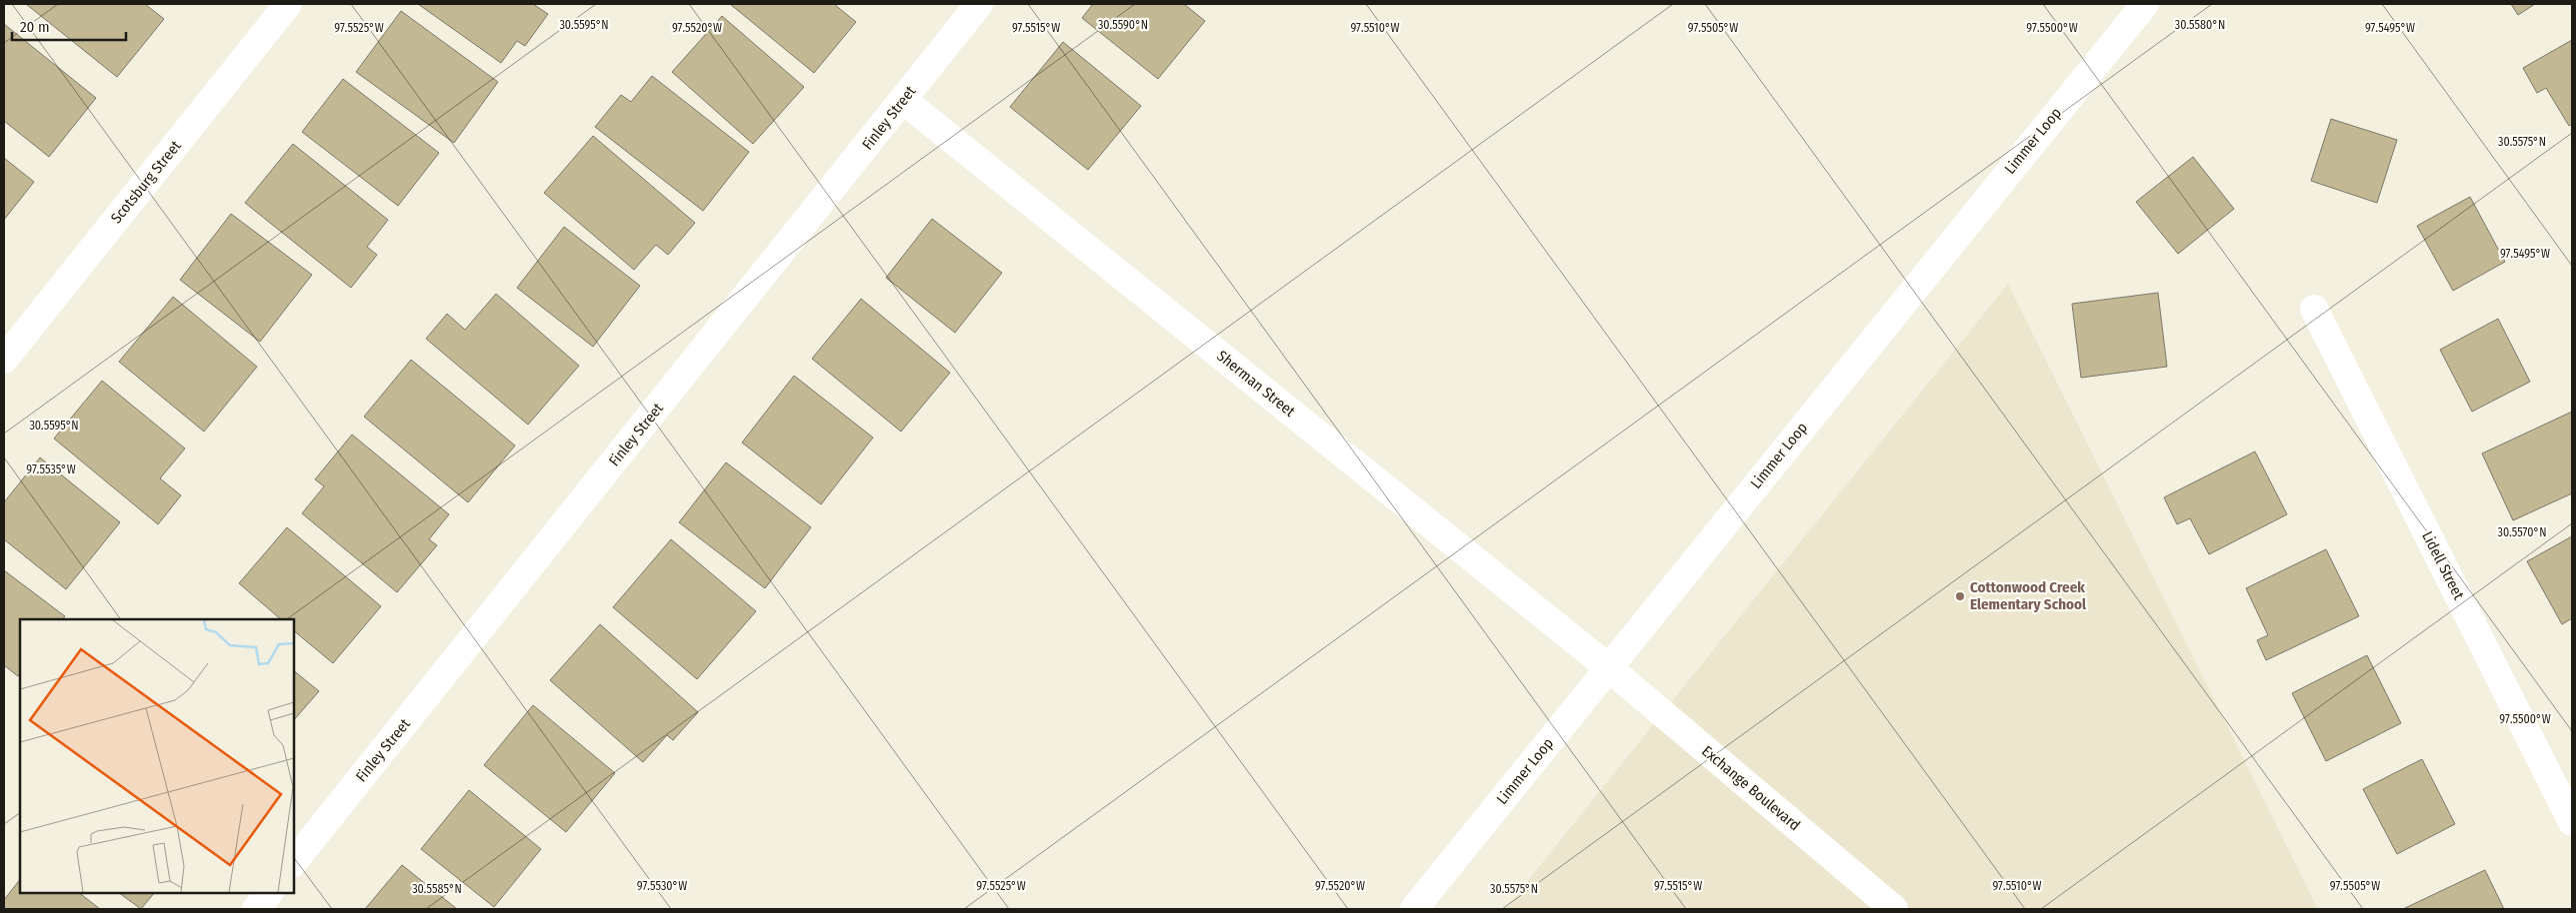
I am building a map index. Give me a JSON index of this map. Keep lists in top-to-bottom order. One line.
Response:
{"streets":{"street":["Finley Street","Limmer Loop","Scotsburg Street","Sherman Street","Lidell Street","Exchange Boulevard"]},"crossings":[["Finley Street","Sherman Street"],["Limmer Loop","Sherman Street"],["Limmer Loop","Exchange Boulevard"],["Sherman Street","Exchange Boulevard"]],"places":["Cottonwood Creek Elementary School"],"scale_bar":"20 m","coordinates":["30.5595°N","30.5590°N","30.5580°N","97.5525°W","97.5520°W","97.5515°W","97.5510°W","97.5505°W","97.5500°W","97.5495°W","30.5575°N","97.5535°W","30.5570°N","97.5530°W","30.5585°N"]}
